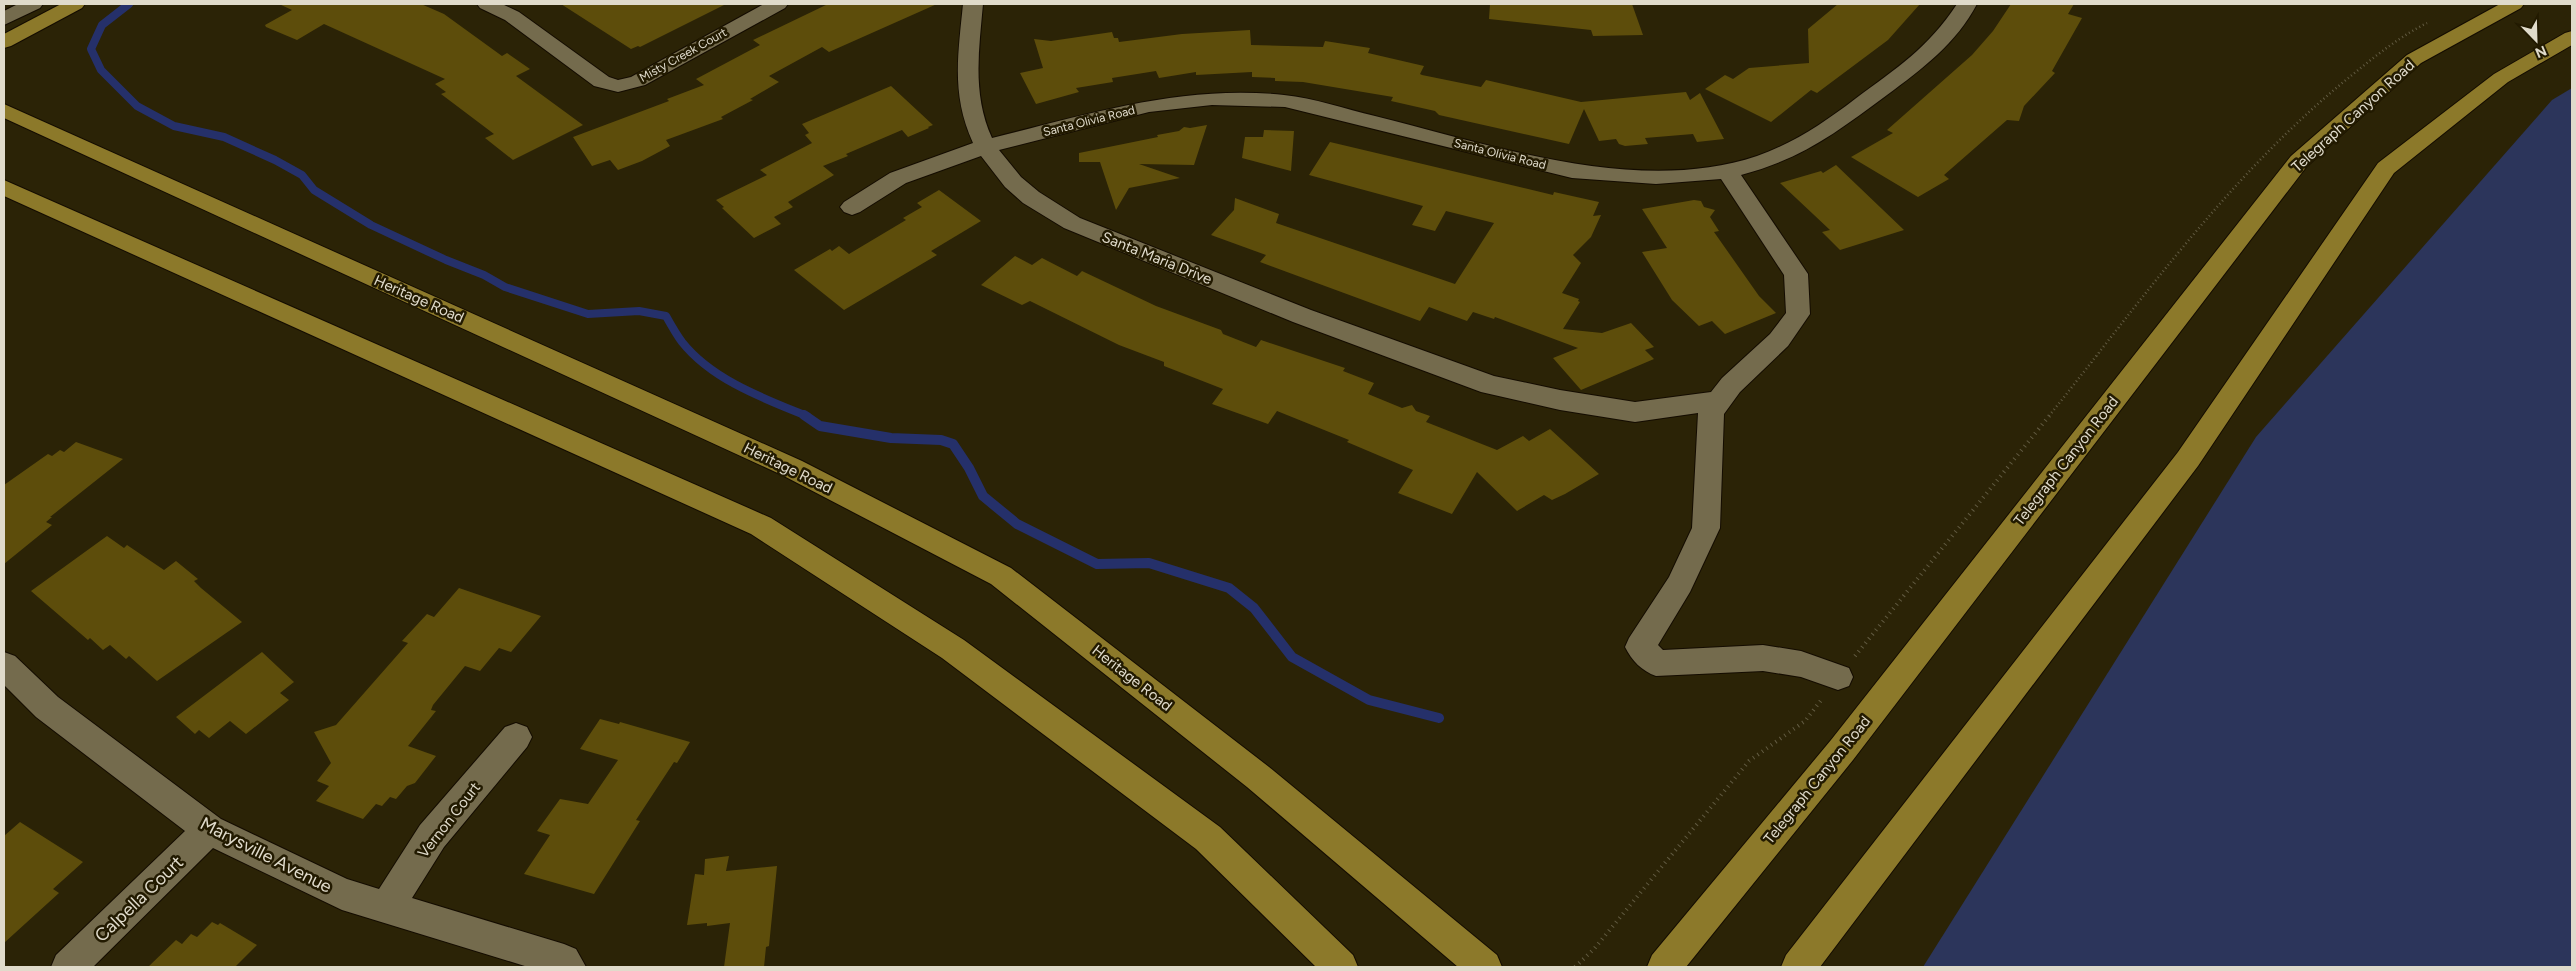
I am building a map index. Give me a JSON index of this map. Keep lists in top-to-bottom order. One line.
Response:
{"streets":{"main road":["Telegraph Canyon Road","Heritage Road"],"street":["Misty Creek Court","Santa Olivia Road","Santa Maria Drive","Vernon Court","Marysville Avenue","Calpella Court"]},"crossings":[["Santa Olivia Road","Santa Maria Drive"],["Vernon Court","Marysville Avenue"],["Marysville Avenue","Calpella Court"]],"north":"bottom right"}
